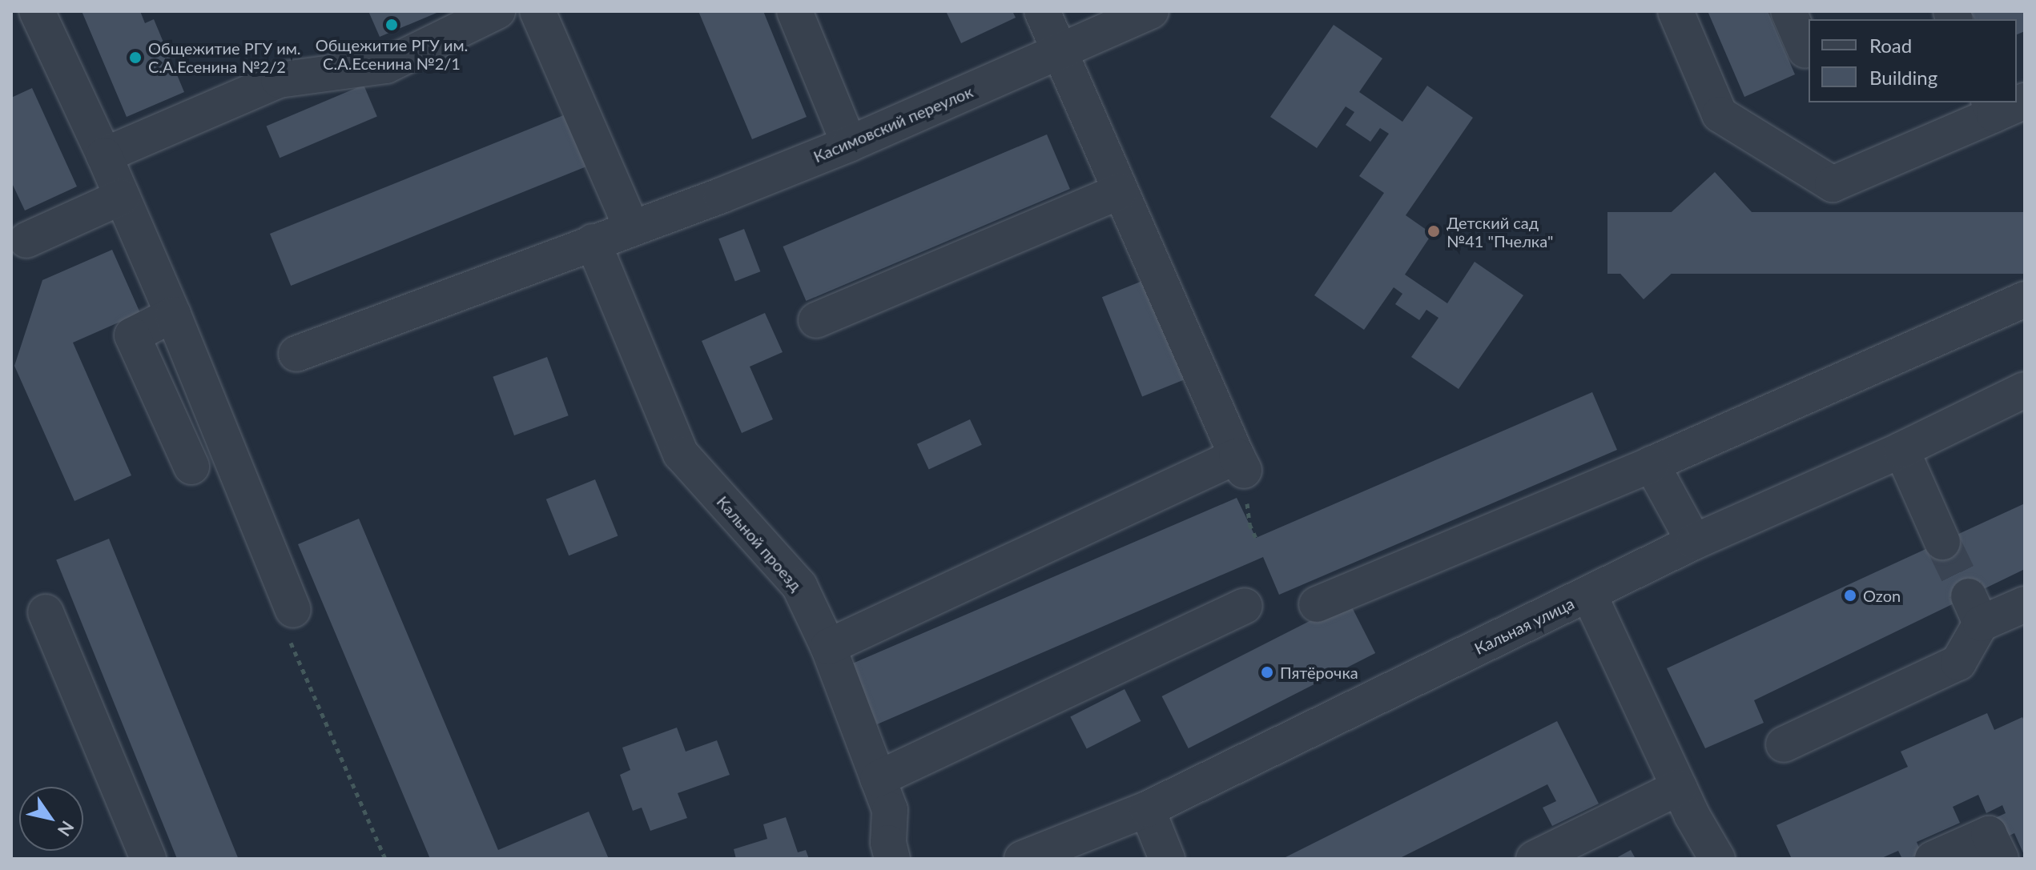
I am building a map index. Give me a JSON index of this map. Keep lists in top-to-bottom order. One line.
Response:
{"streets":{"street":["Касимовский переулок","Кальной проезд","Кальная улица"]},"crossings":[["Касимовский переулок","Кальной проезд"]],"places":["Общежитие РГУ им. С.А.Есенина №2/1","Общежитие РГУ им. С.А.Есенина №2/2","Детский сад №41 \"Пчелка\"","Ozon","Пятёрочка"],"legend":["Road","Building"],"north":"bottom right"}
